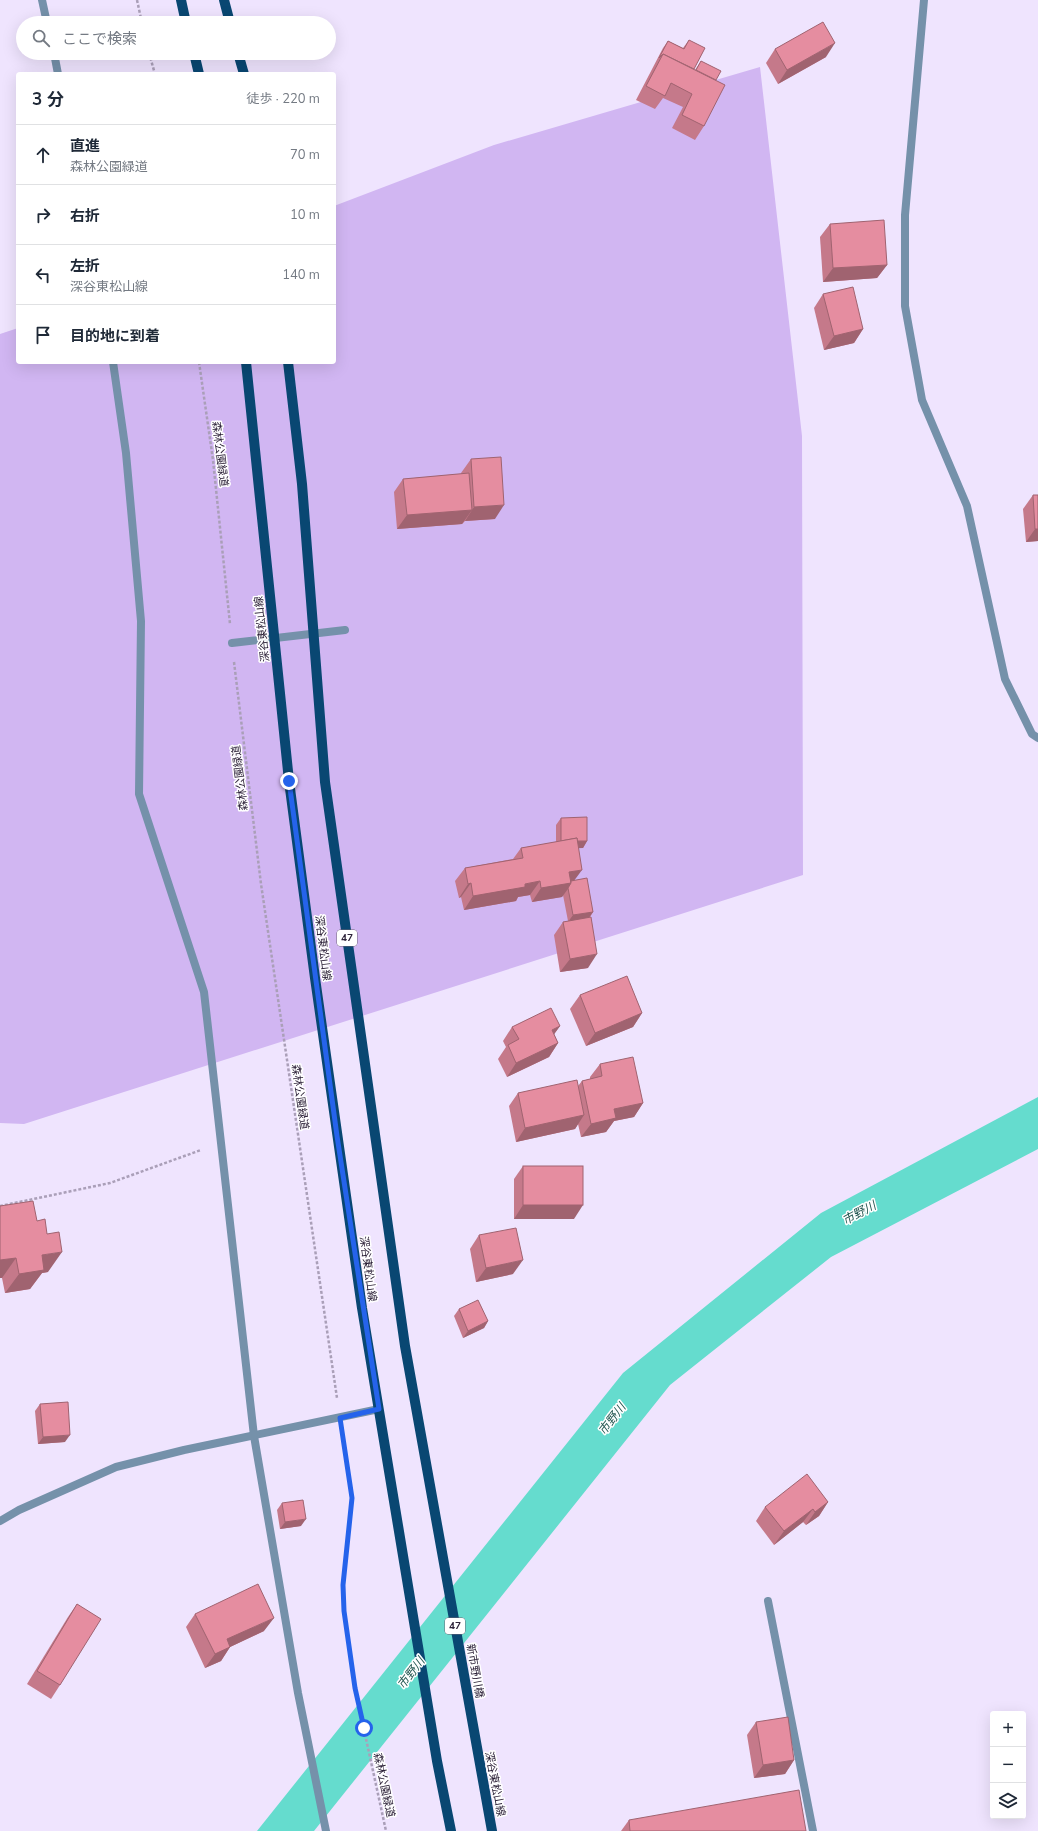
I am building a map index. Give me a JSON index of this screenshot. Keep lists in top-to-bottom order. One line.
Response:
{"streets":{"main road":["深谷東松山線","47","新市野川橋"],"path":["森林公園緑道"]},"crossings":[["深谷東松山線","新市野川橋"]],"water":["市野川"],"page":{"search":"ここで検索","heading":["3 分","徒歩 · 220 m"],"list":[["直進","森林公園緑道","70 m"],["右折","10 m"],["左折","深谷東松山線","140 m"],"目的地に到着"],"map_buttons":["+","−"]}}
